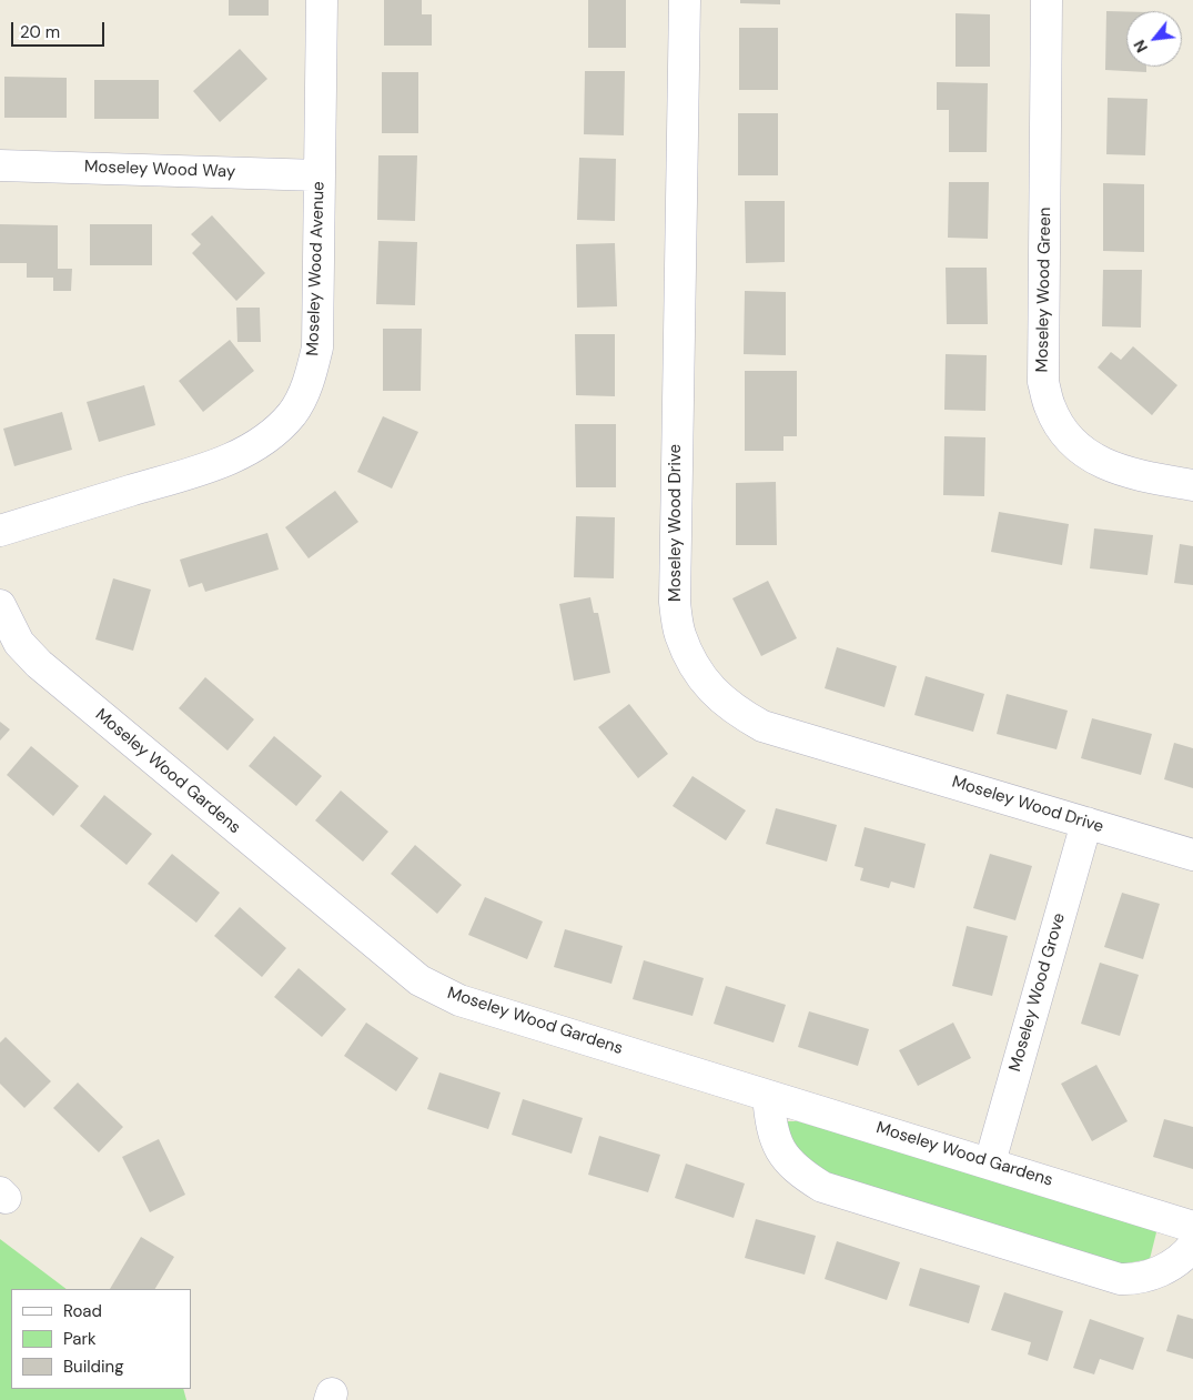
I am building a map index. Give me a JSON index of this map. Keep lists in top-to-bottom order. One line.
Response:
{"streets":{"street":["Moseley Wood Way","Moseley Wood Avenue","Moseley Wood Green","Moseley Wood Drive","Moseley Wood Gardens","Moseley Wood Grove"]},"crossings":[["Moseley Wood Way","Moseley Wood Avenue"],["Moseley Wood Drive","Moseley Wood Grove"],["Moseley Wood Gardens","Moseley Wood Grove"]],"legend":["Road","Park","Building"],"scale_bar":"20 m","north":"bottom left"}
